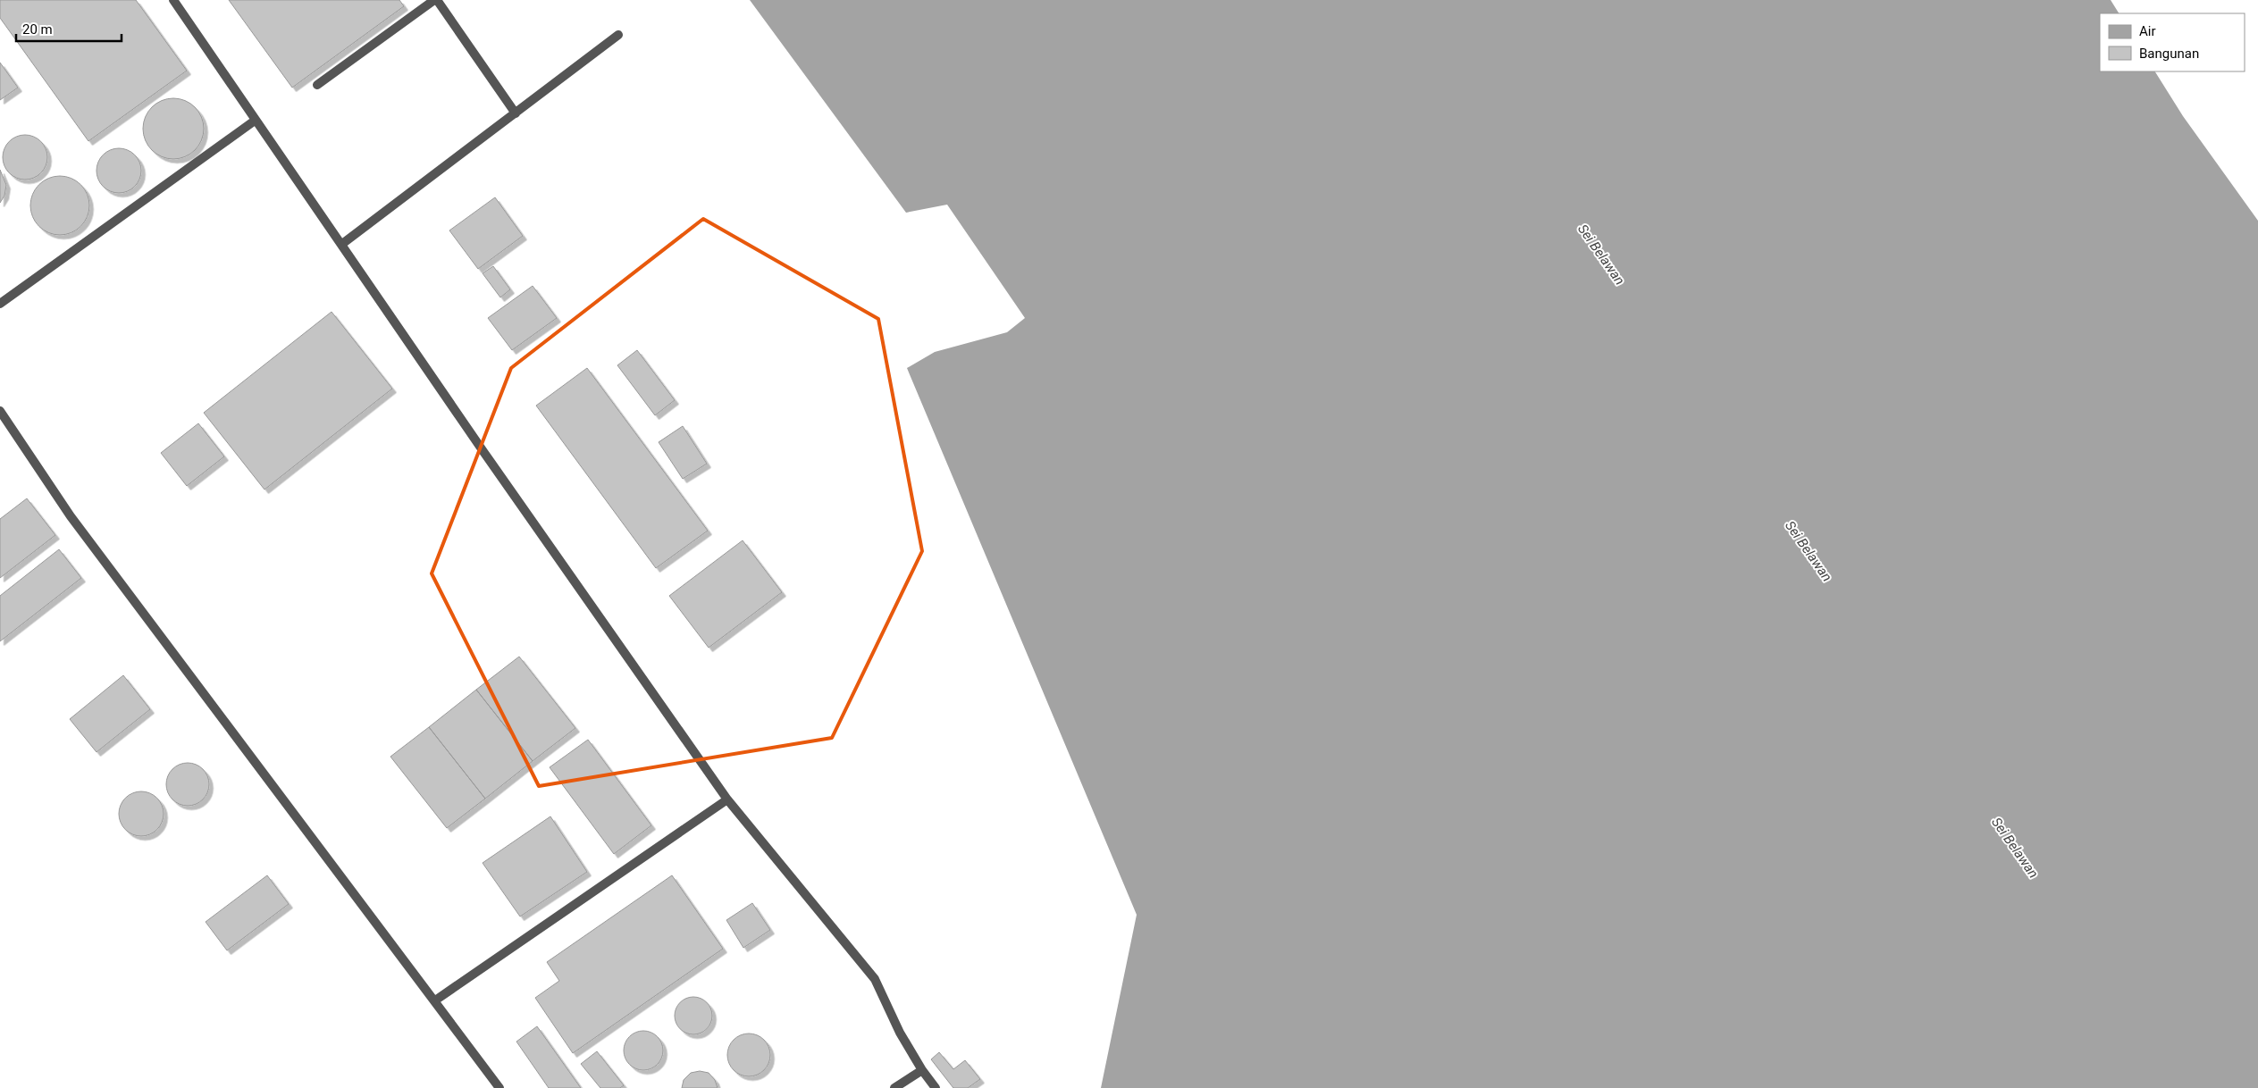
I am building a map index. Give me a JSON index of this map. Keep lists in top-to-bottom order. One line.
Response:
{"water":["Sei Belawan"],"legend":["Air","Bangunan"],"scale_bar":"20 m"}
